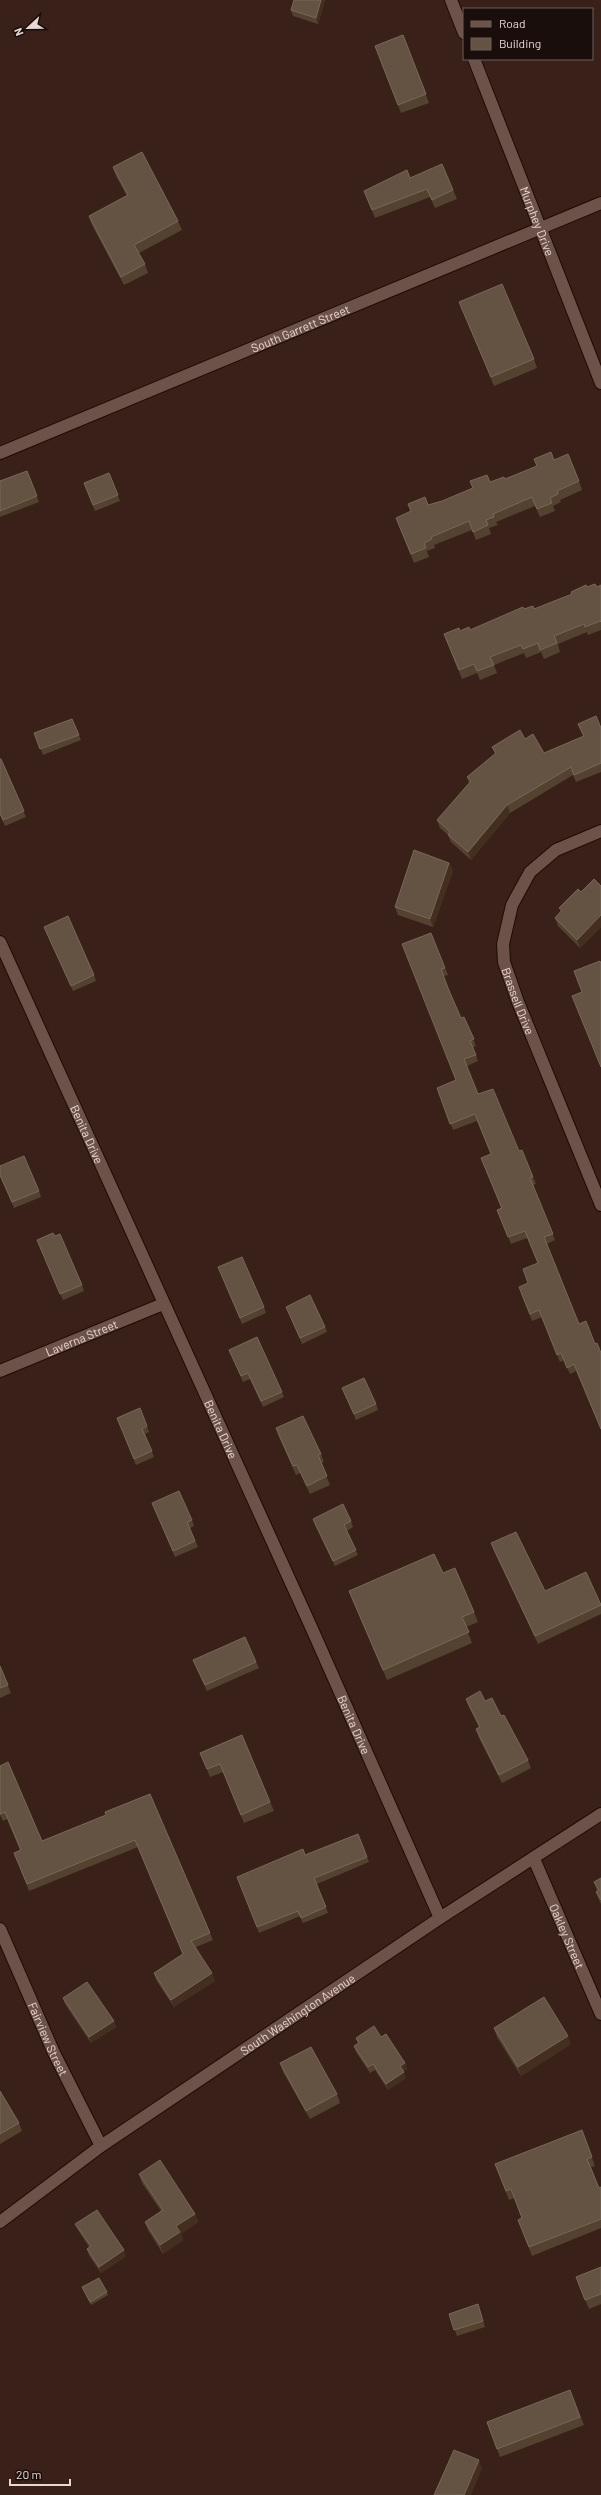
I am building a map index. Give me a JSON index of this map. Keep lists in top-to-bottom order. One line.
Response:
{"streets":{"street":["Murphey Drive","South Garrett Street","Brassell Drive","Benita Drive","Laverna Street","Oakley Street","South Washington Avenue","Fairview Street"]},"crossings":[["Murphey Drive","South Garrett Street"],["Benita Drive","Laverna Street"],["Benita Drive","South Washington Avenue"],["Oakley Street","South Washington Avenue"],["South Washington Avenue","Fairview Street"]],"legend":["Road","Building"],"scale_bar":"20 m","north":"left"}
